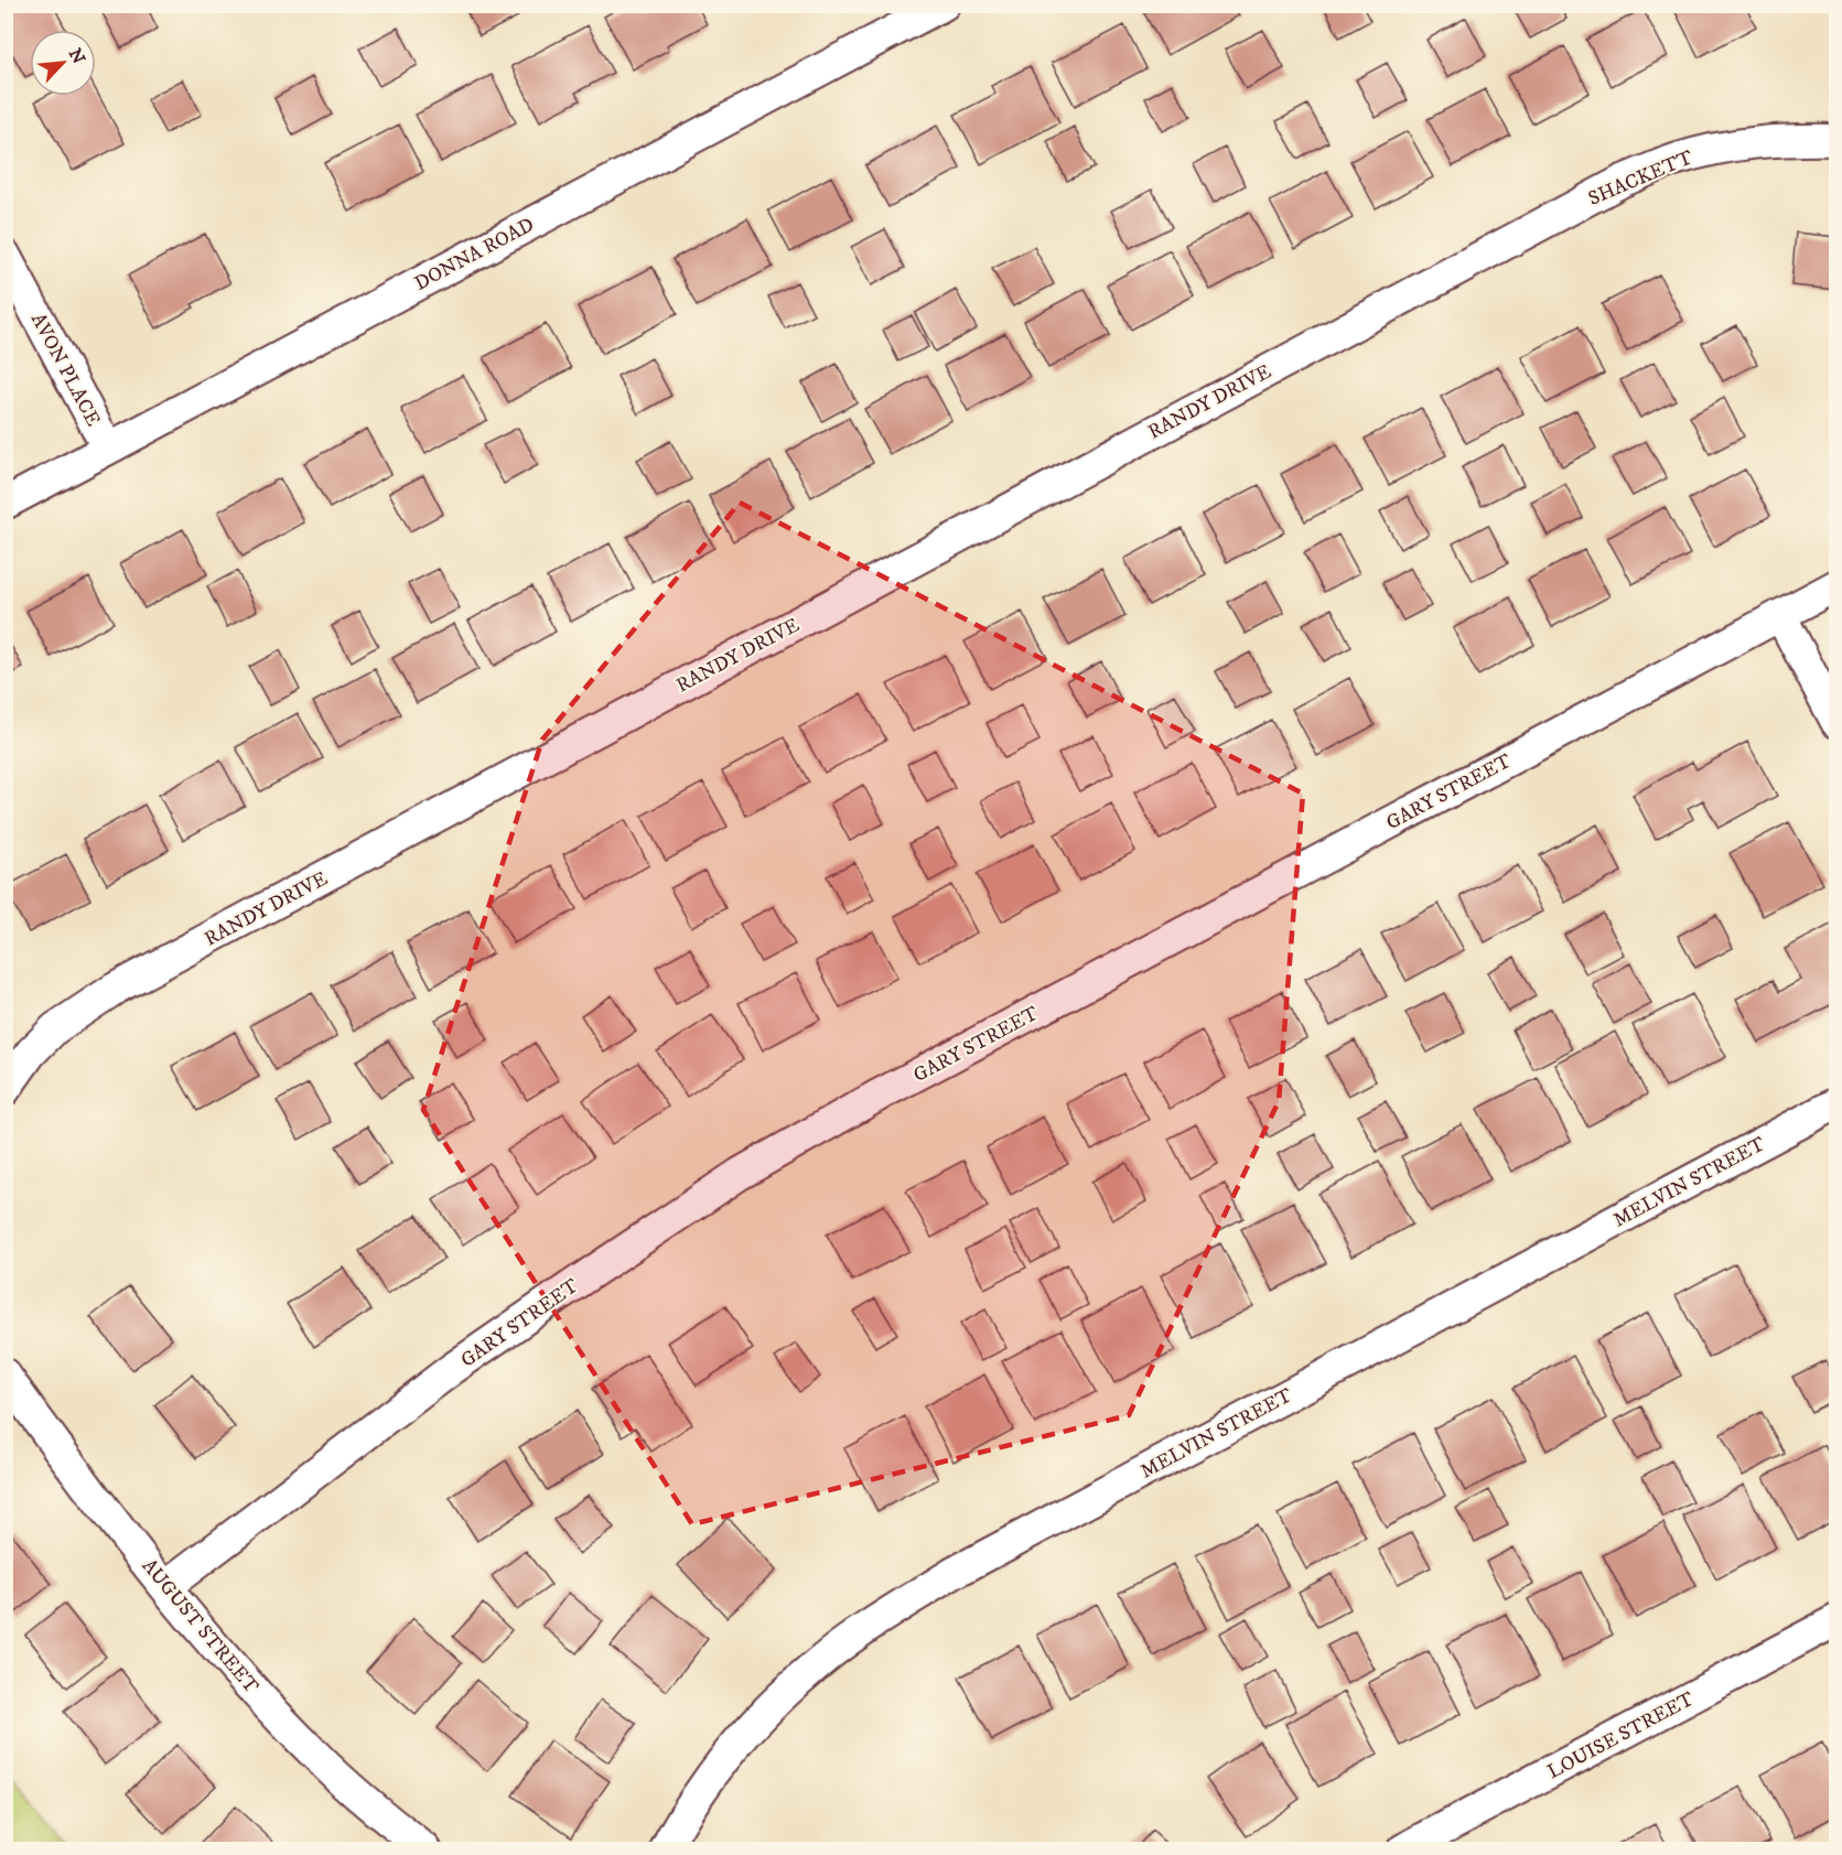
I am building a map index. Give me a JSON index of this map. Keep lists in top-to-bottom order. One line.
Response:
{"streets":{"street":["SHACKETT","DONNA ROAD","AVON PLACE","RANDY DRIVE","GARY STREET","MELVIN STREET","AUGUST STREET","LOUISE STREET"]},"crossings":[["SHACKETT","RANDY DRIVE"],["DONNA ROAD","AVON PLACE"],["GARY STREET","AUGUST STREET"]],"north":"top right"}
